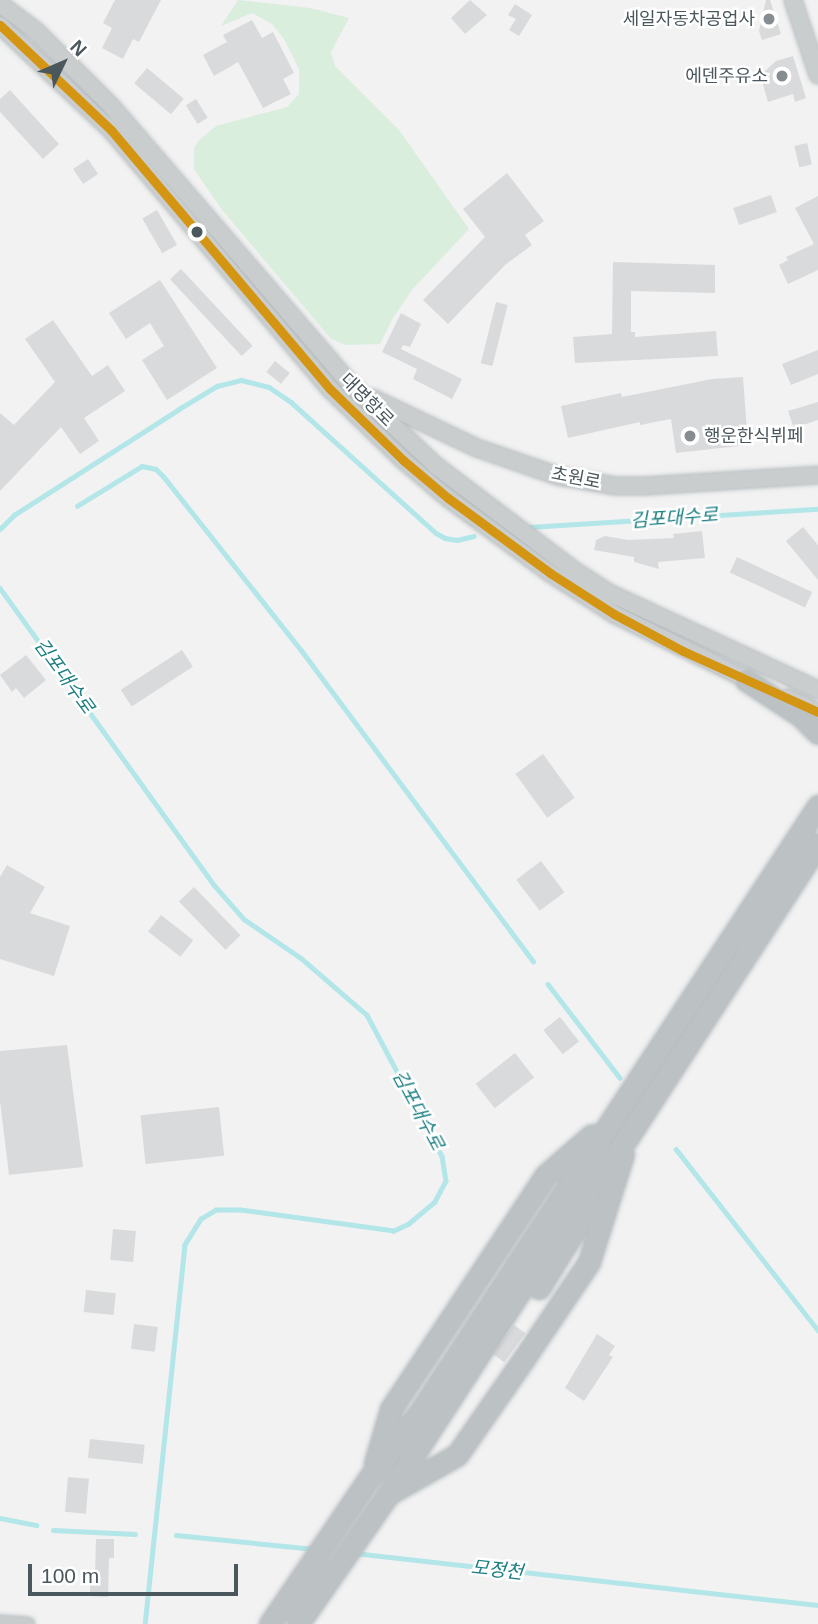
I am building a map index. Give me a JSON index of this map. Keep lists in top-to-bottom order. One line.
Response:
{"streets":{"main road":["대명항로","초원로"]},"crossings":[["대명항로","초원로"]],"water":["김포대수로","모정천"],"places":["세일자동차공업사","에덴주유소","행운한식뷔페"],"scale_bar":"100 m","north":"top right"}
